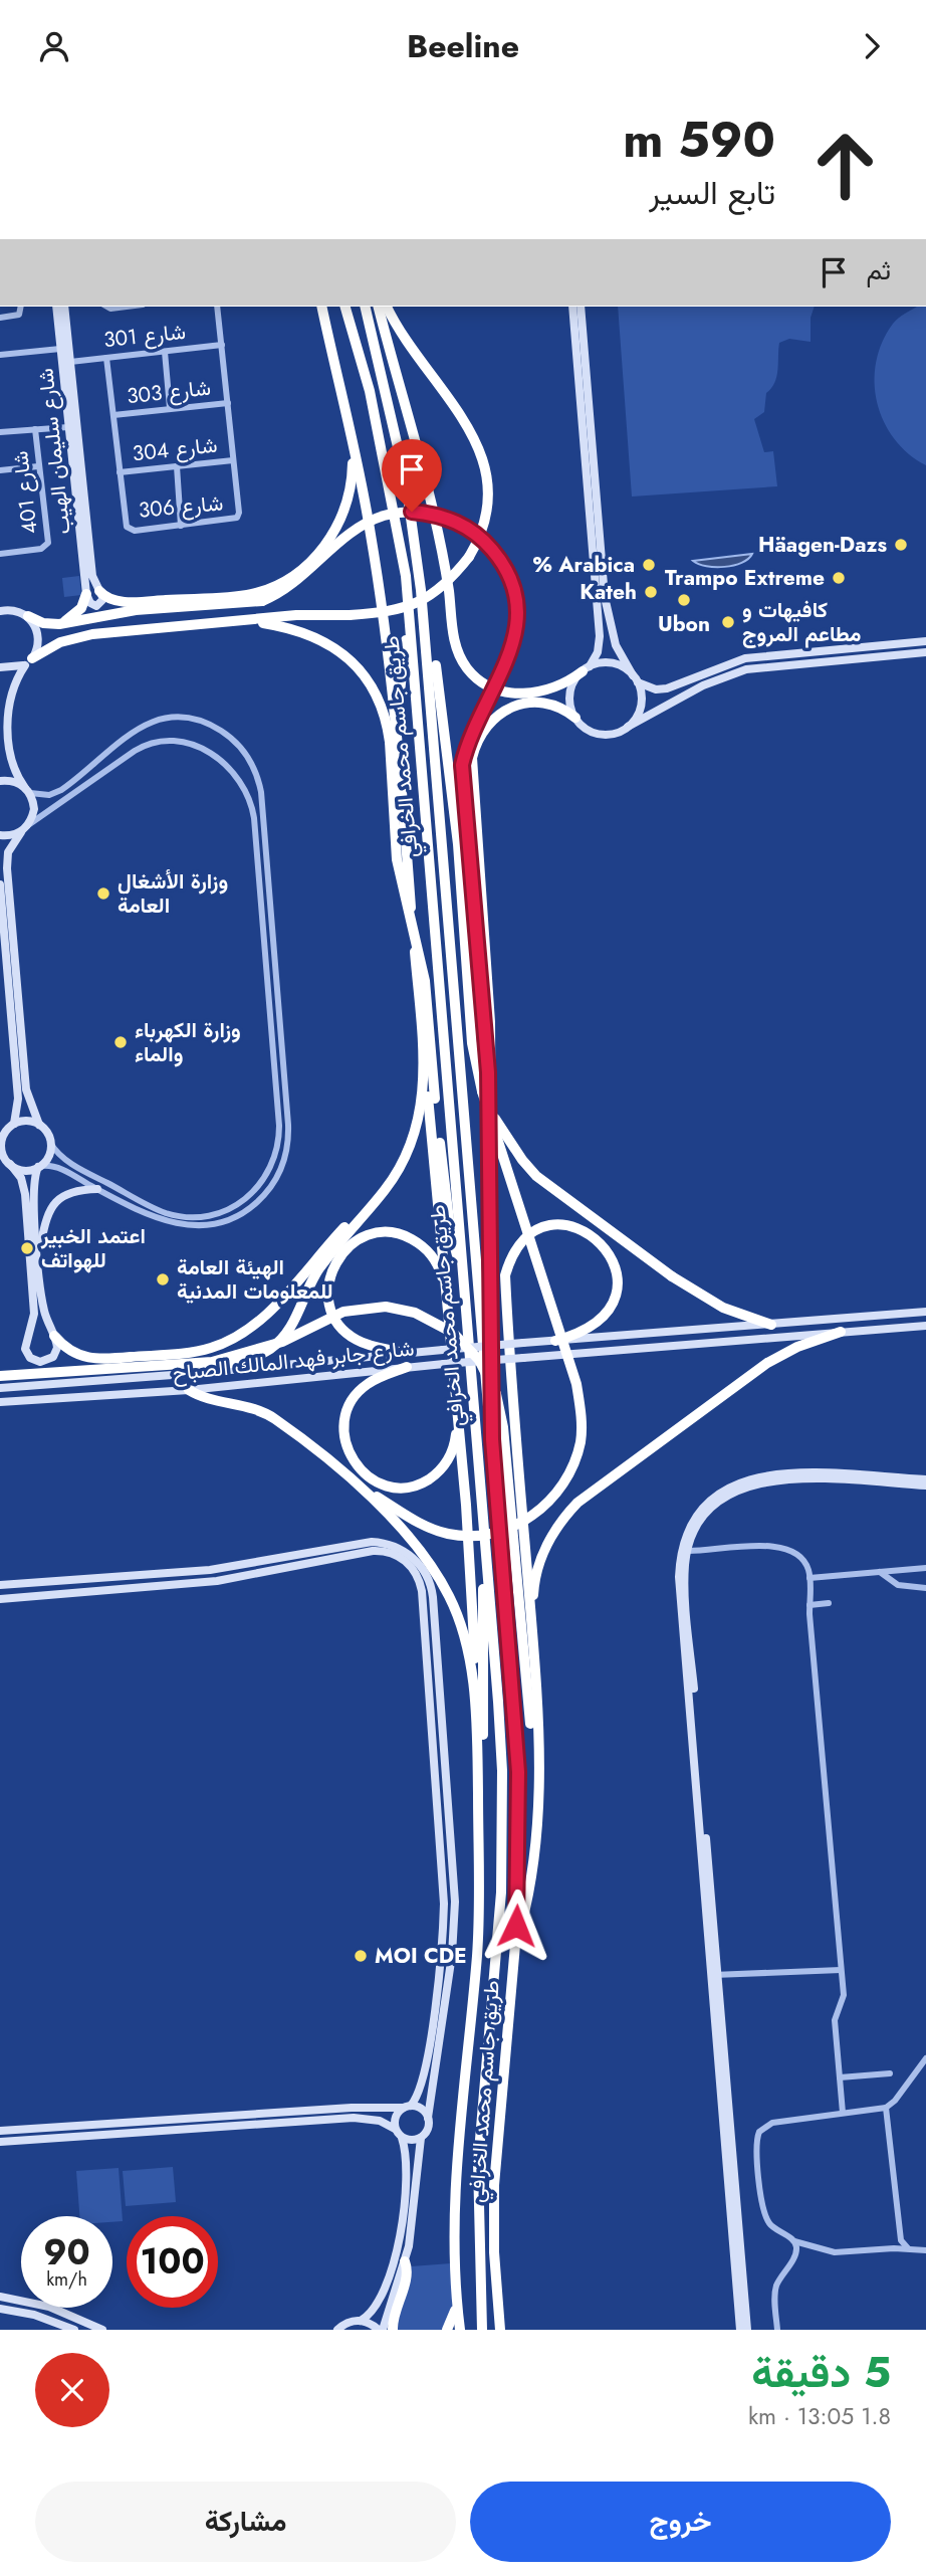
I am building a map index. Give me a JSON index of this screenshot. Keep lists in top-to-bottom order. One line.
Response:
{"streets":{"highway":["طريق جاسم محمد الخرافي"],"street":["شارع 301","شارع 303","شارع 304","شارع سليمان الهيب","شارع 401","شارع 306","شارع جابر فهد المالك الصباح"]},"crossings":[["شارع 301","شارع سليمان الهيب"],["شارع 301","شارع 306"],["شارع 303","شارع 306"],["شارع 304","شارع 306"]],"places":["Häagen-Dazs","% Arabica","Trampo Extreme","Kateh","Ubon","كافيهات و مطاعم المروج","وزارة الأشغال العامة","وزارة الكهرباء والماء","اعتمد الخبير للهواتف","الهيئة العامة للمعلومات المدنية","MOI CDE"],"page":{"header":"Beeline","turn":["590 m","تابع السير"],"then":"ثم","speed":"90 km/h","limit":"100","heading":["5 دقيقة","1.8 km · 13:05"],"buttons":["خروج","مشاركة"]}}
